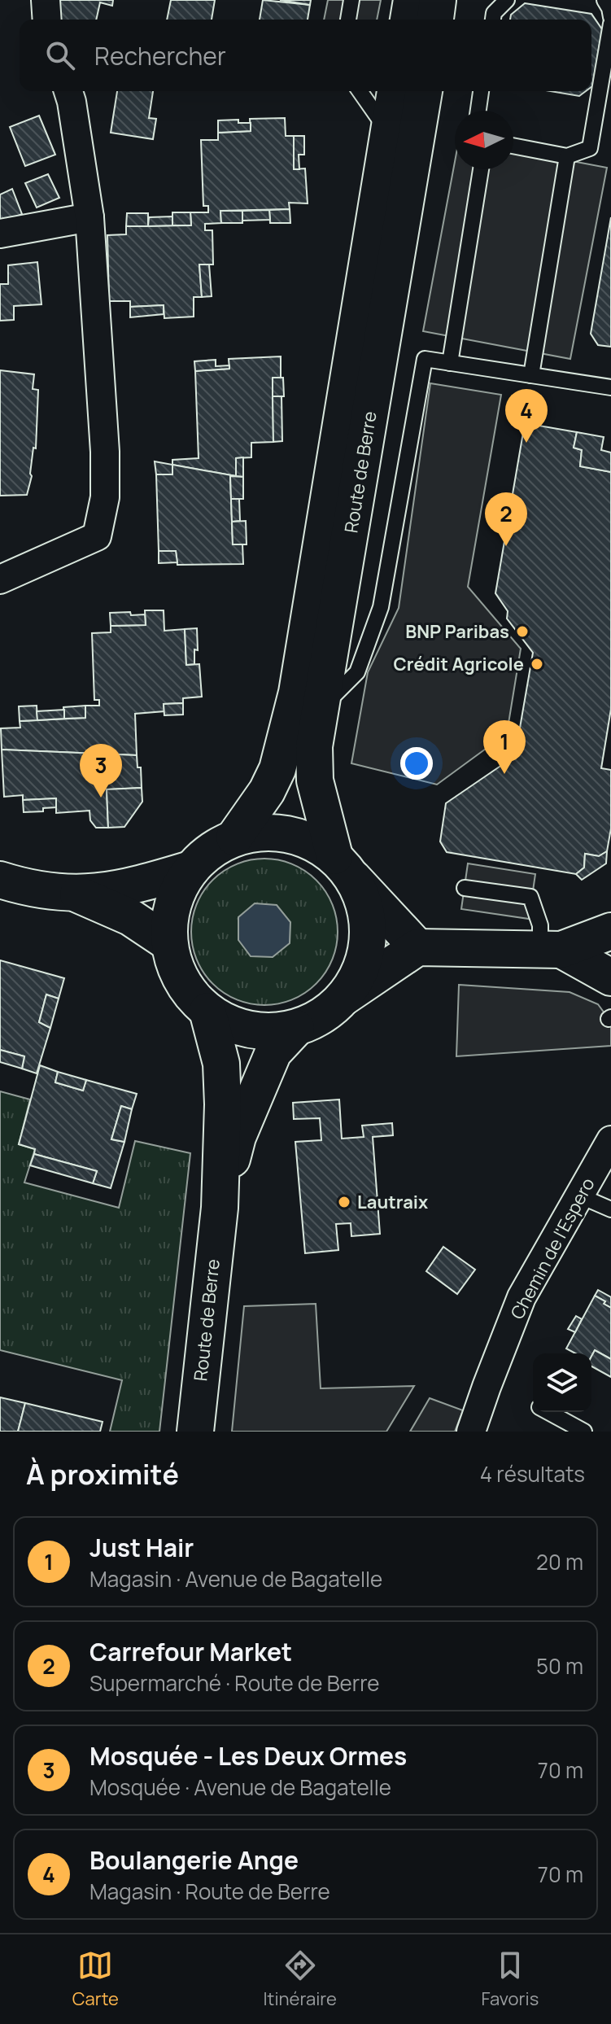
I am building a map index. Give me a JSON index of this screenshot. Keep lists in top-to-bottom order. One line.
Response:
{"streets":{"main road":["Route de Berre"],"street":["Chemin de l'Espero"]},"places":["BNP Paribas","Crédit Agricole","Lautraix"],"north":"left","page":{"search":"Rechercher","pins":["4","2","1","3"],"heading":["À proximité","4 résultats"],"list":[{"mark":"1","name":"Just Hair","note":"Magasin · Avenue de Bagatelle","value":"20 m"},{"mark":"2","name":"Carrefour Market","note":"Supermarché · Route de Berre","value":"50 m"},{"mark":"3","name":"Mosquée - Les Deux Ormes","note":"Mosquée · Avenue de Bagatelle","value":"70 m"},{"mark":"4","name":"Boulangerie Ange","note":"Magasin · Route de Berre","value":"70 m"}],"nav":["Carte","Itinéraire","Favoris"]}}
